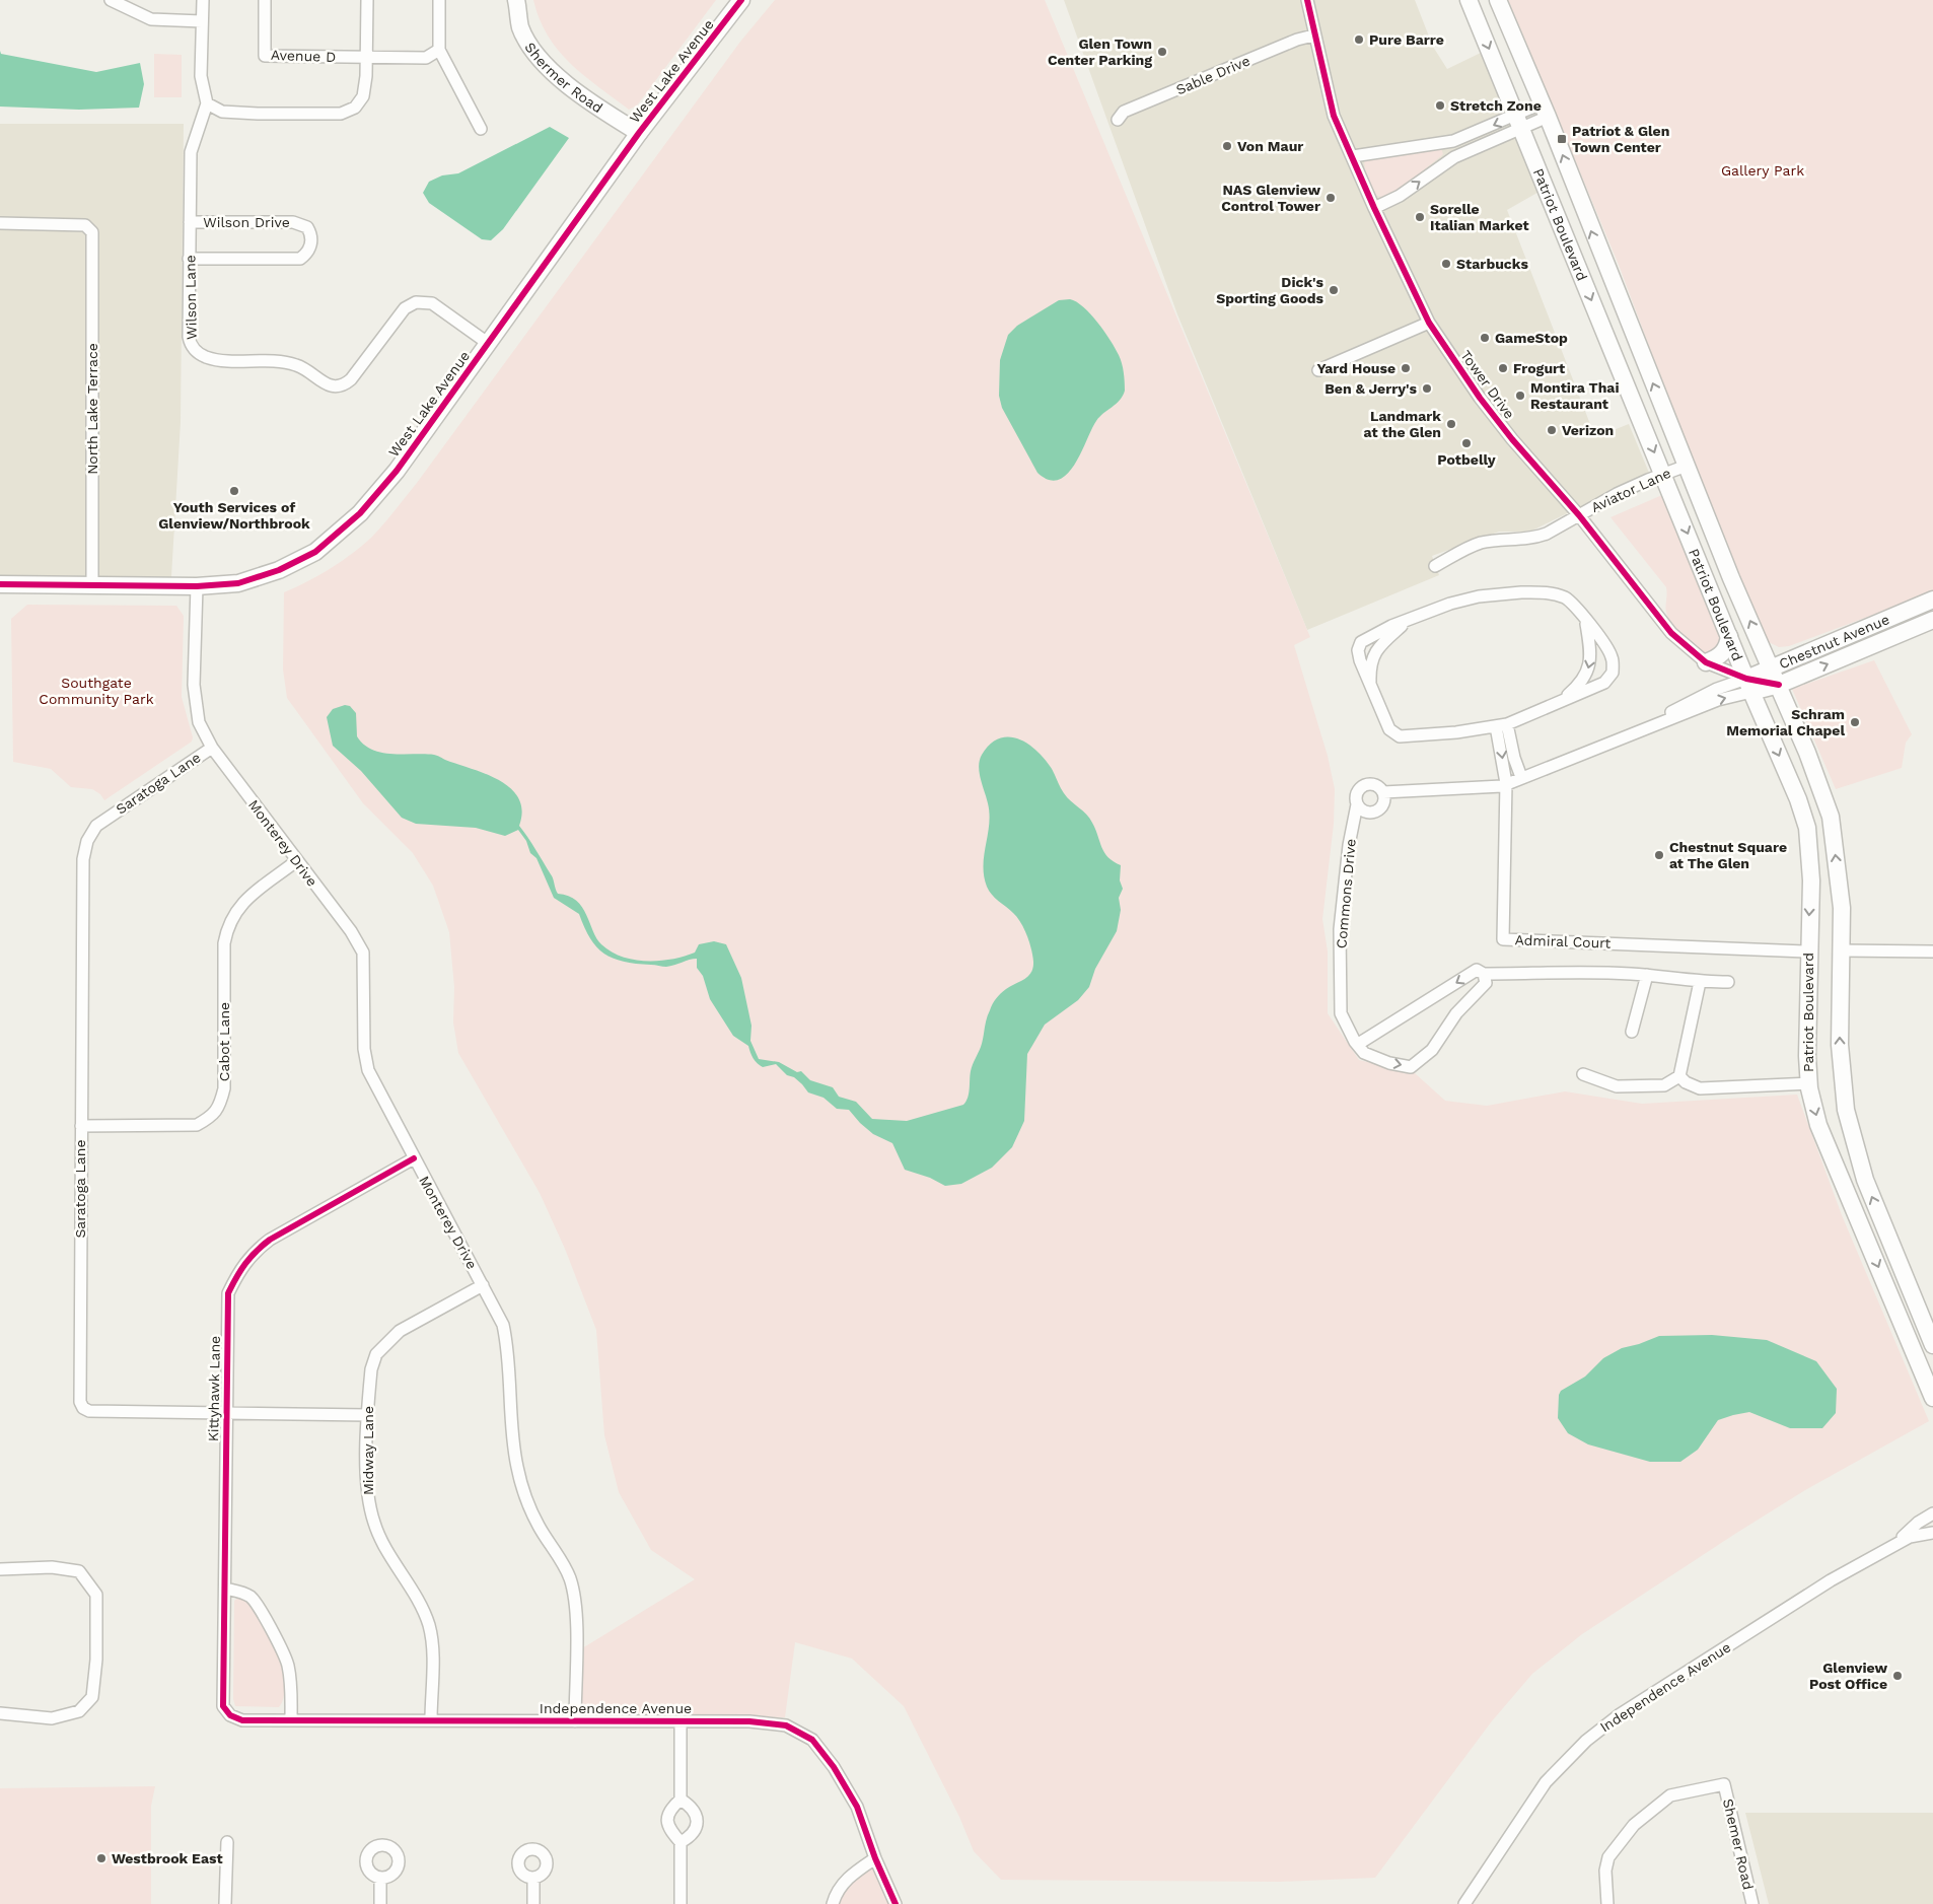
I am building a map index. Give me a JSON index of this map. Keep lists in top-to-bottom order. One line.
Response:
{"streets":{"main road":["West Lake Avenue","Shermer Road","Patriot Boulevard","Chestnut Avenue"],"street":["Avenue D","Sable Drive","Wilson Drive","Wilson Lane","Tower Drive","North Lake Terrace","Aviator Lane","Saratoga Lane","Monterey Drive","Commons Drive","Admiral Court","Cabot Lane","Kittyhawk Lane","Midway Lane","Independence Avenue","Shemer Road"]},"crossings":[["West Lake Avenue","Shermer Road"],["West Lake Avenue","Wilson Lane"],["West Lake Avenue","North Lake Terrace"],["West Lake Avenue","Monterey Drive"],["Sable Drive","Tower Drive"],["Wilson Drive","Wilson Lane"],["Patriot Boulevard","Tower Drive"],["Patriot Boulevard","Aviator Lane"],["Patriot Boulevard","Chestnut Avenue"],["Patriot Boulevard","Admiral Court"],["Tower Drive","Aviator Lane"],["Tower Drive","Chestnut Avenue"],["Chestnut Avenue","Commons Drive"],["Chestnut Avenue","Admiral Court"],["Saratoga Lane","Monterey Drive"],["Saratoga Lane","Cabot Lane"],["Saratoga Lane","Kittyhawk Lane"],["Saratoga Lane","Midway Lane"],["Monterey Drive","Cabot Lane"],["Monterey Drive","Kittyhawk Lane"],["Monterey Drive","Midway Lane"],["Monterey Drive","Independence Avenue"],["Kittyhawk Lane","Independence Avenue"],["Midway Lane","Independence Avenue"]],"parks":["Gallery Park","Southgate Community Park"],"places":{"other":["Pure Barre","Glen Town Center Parking","Stretch Zone","Von Maur","NAS Glenview Control Tower","Sorelle Italian Market","Starbucks","Dick's Sporting Goods","GameStop","Yard House","Frogurt","Ben & Jerry's","Montira Thai Restaurant","Landmark at the Glen","Verizon","Potbelly","Youth Services of Glenview/Northbrook","Schram Memorial Chapel","Chestnut Square at The Glen","Glenview Post Office","Westbrook East"],"transit":["Patriot & Glen Town Center"]}}
